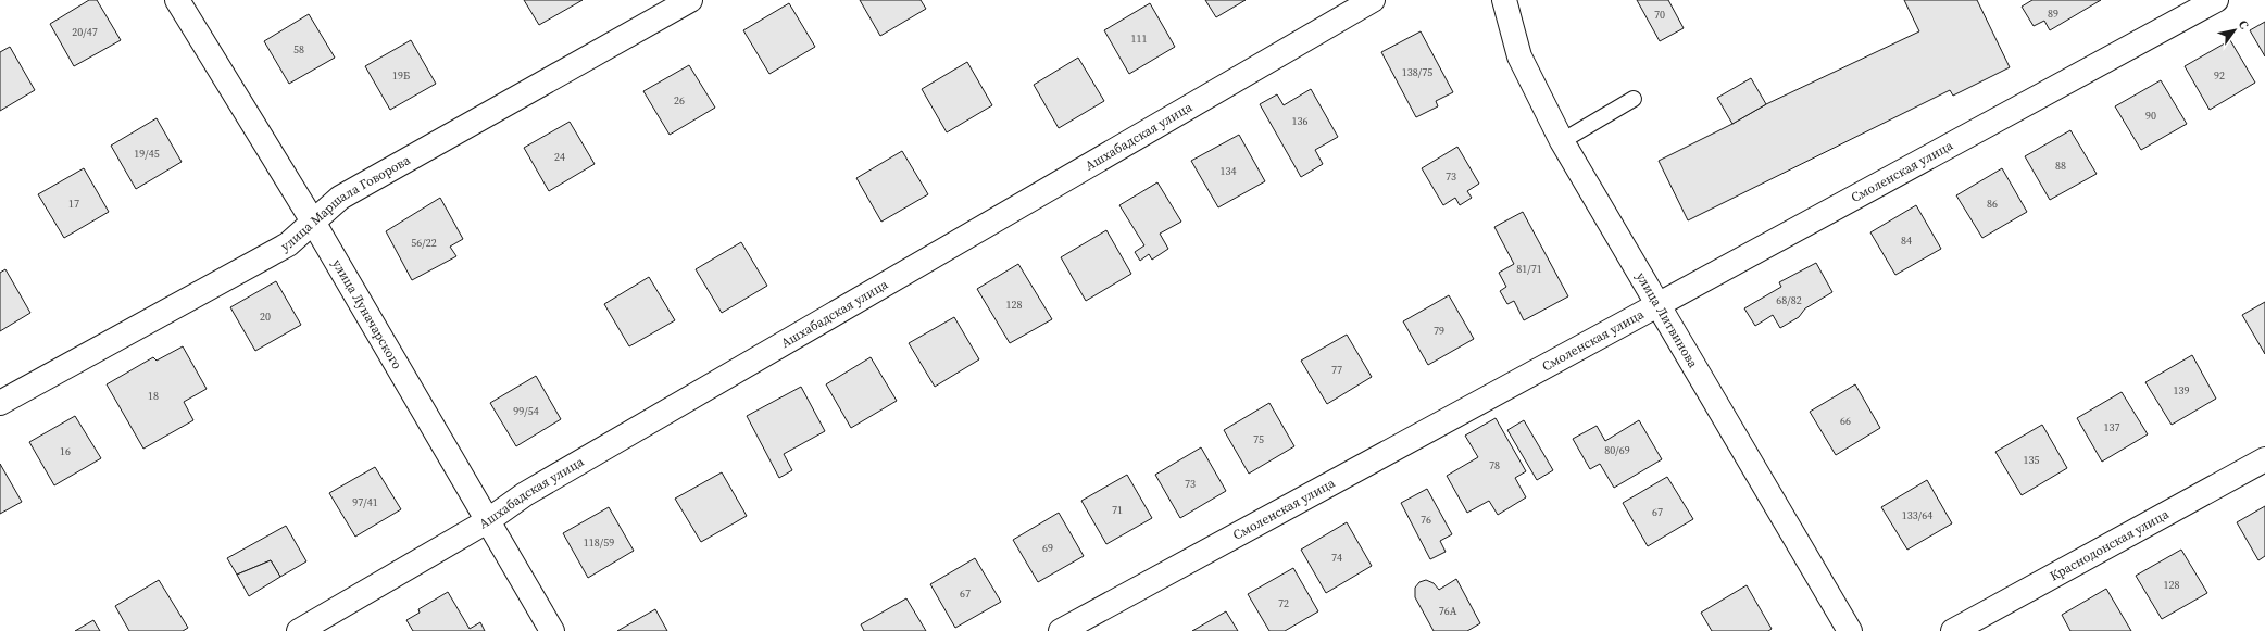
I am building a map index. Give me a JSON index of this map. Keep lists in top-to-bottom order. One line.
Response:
{"streets":{"street":["Ашхабадская улица","Смоленская улица","улица Маршала Говорова","улица Луначарского","улица Литвинова","Краснодонская улица"]},"crossings":[["Ашхабадская улица","улица Луначарского"],["Смоленская улица","улица Литвинова"],["улица Маршала Говорова","улица Луначарского"]],"house_numbers":["89","70","20/47","111","58","138/75","19Б","92","26","90","136","19/45","24","88","134","73","17","86","84","56/22","81/71","68/82","128","20","79","77","139","18","99/54","66","137","75","80/69","16","135","78","73","97/41","71","67","133/64","76","118/59","69","74","128","67","72","76А"],"north":"top right"}
